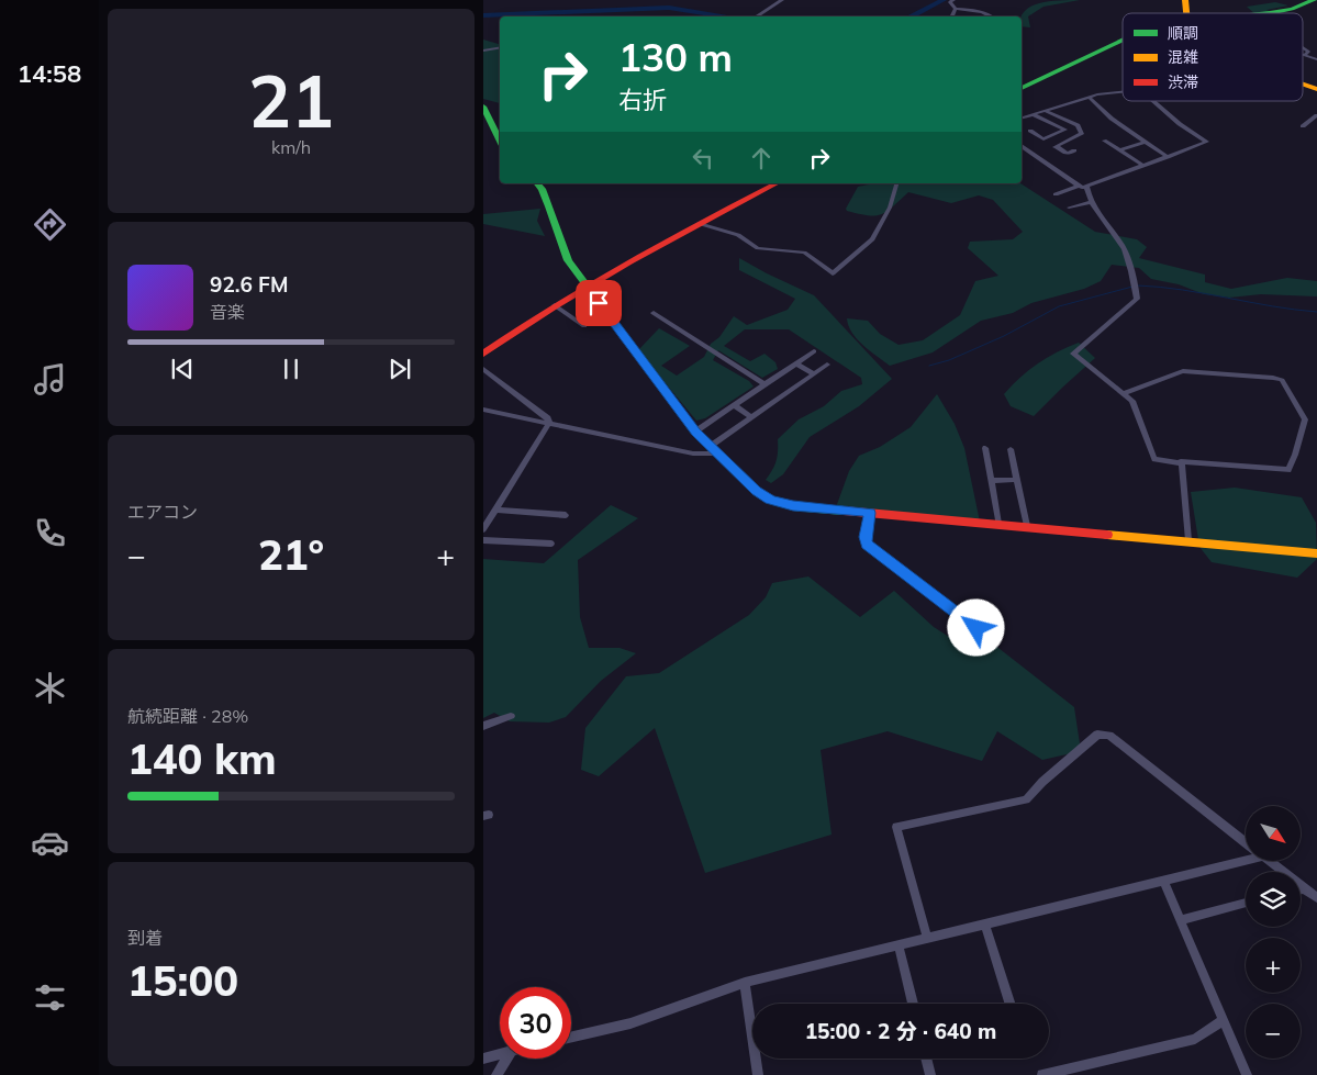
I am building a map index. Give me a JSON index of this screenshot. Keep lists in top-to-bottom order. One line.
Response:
{"legend":["順調","混雑","渋滞"],"north":"bottom right","page":{"tabs":"14:58","tile":[["21","km/h"],"エアコン",["航続距離 · 28%","140 km"],["到着","15:00"]],"turn":["130 m","右折"],"song":["92.6 FM","音楽"],"heat":["−","21°","+"],"map_buttons":["+","−"],"limit":"30","trip":"15:00 · 2 分 · 640 m"}}
